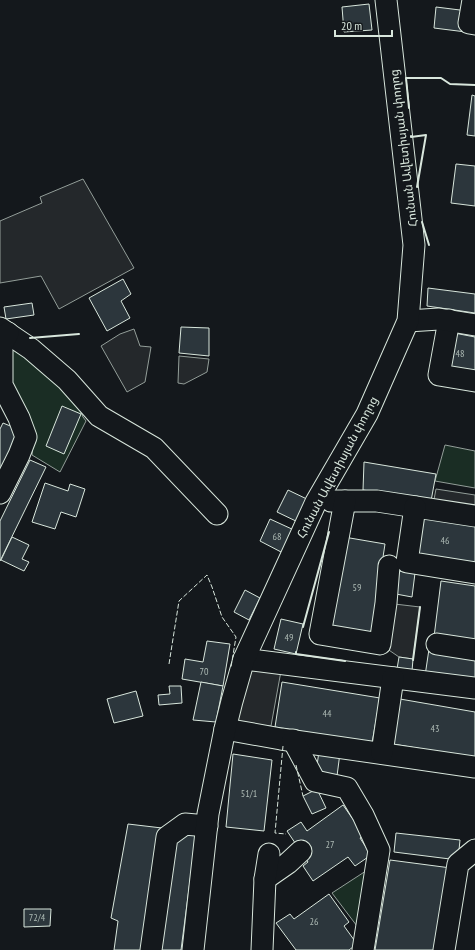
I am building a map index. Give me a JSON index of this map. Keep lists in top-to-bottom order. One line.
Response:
{"streets":{"street":["Հունան Ավետիսյան փողոց"]},"house_numbers":["48","68","46","59","49","70","44","43","51/1","27","72/4","26"],"scale_bar":"20 m"}
